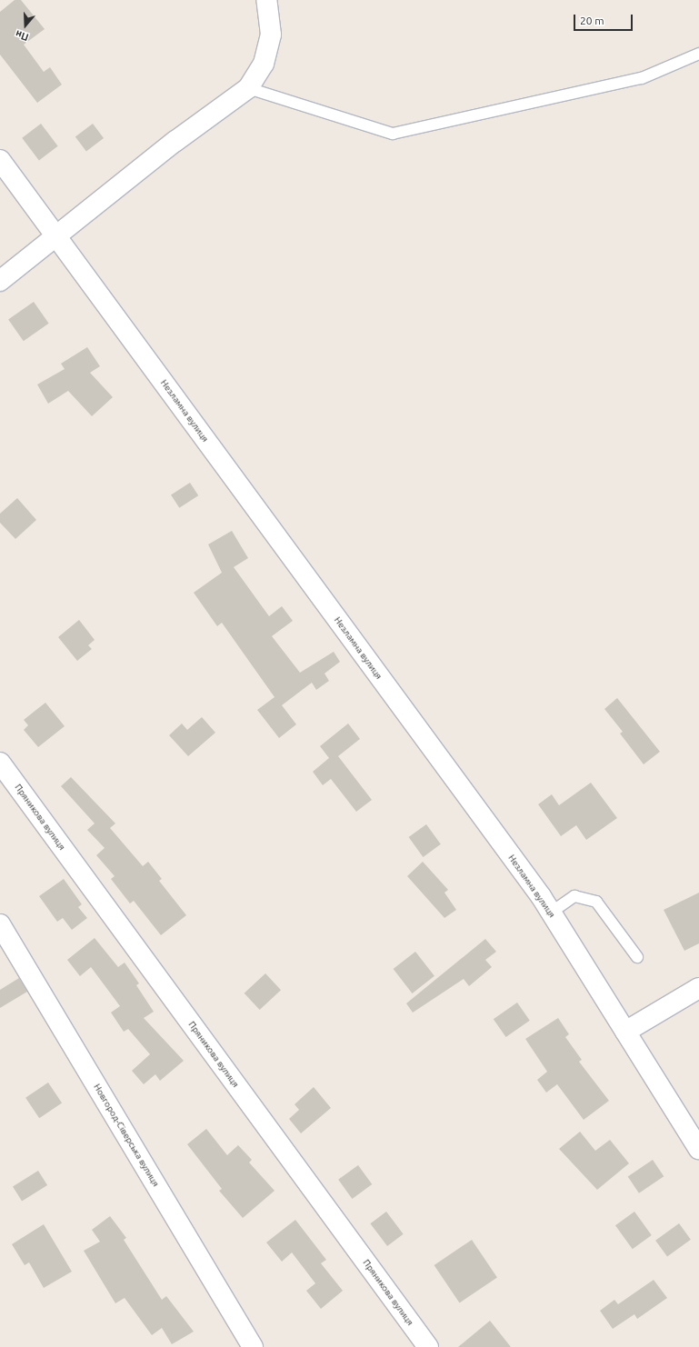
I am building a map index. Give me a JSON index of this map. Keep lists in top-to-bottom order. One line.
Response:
{"streets":{"street":["Незламна вулиця","Пряникова вулиця","Новгород-Сіверська вулиця"]},"scale_bar":"20 m","north":"bottom"}
